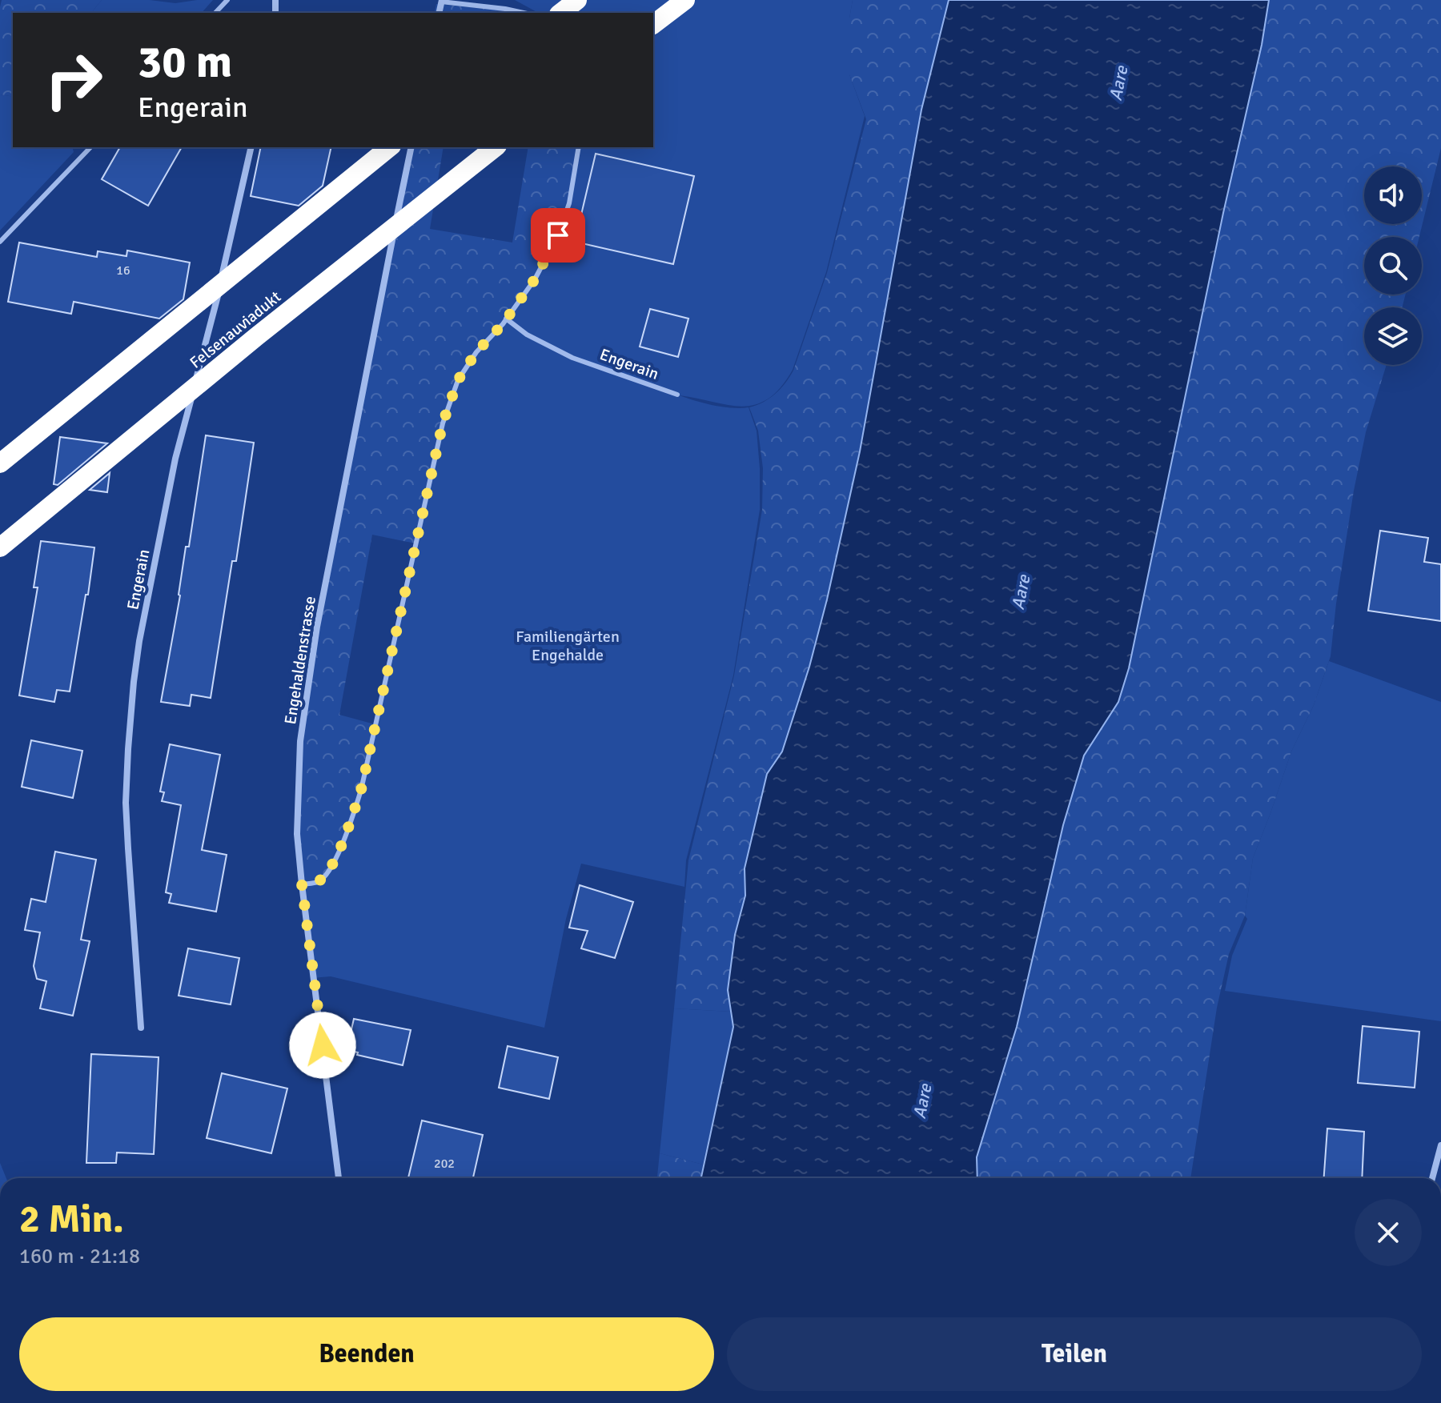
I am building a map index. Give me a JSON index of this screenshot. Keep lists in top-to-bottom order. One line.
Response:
{"streets":{"highway":["Felsenauviadukt"],"street":["Engerain","Engehaldenstrasse"]},"water":["Aare"],"parks":["Familiengärten Engehalde"],"house_numbers":["16","202"],"page":{"turn":["30 m","Engerain"],"heading":["2 Min.","160 m · 21:18"],"buttons":["Beenden","Teilen"]}}
